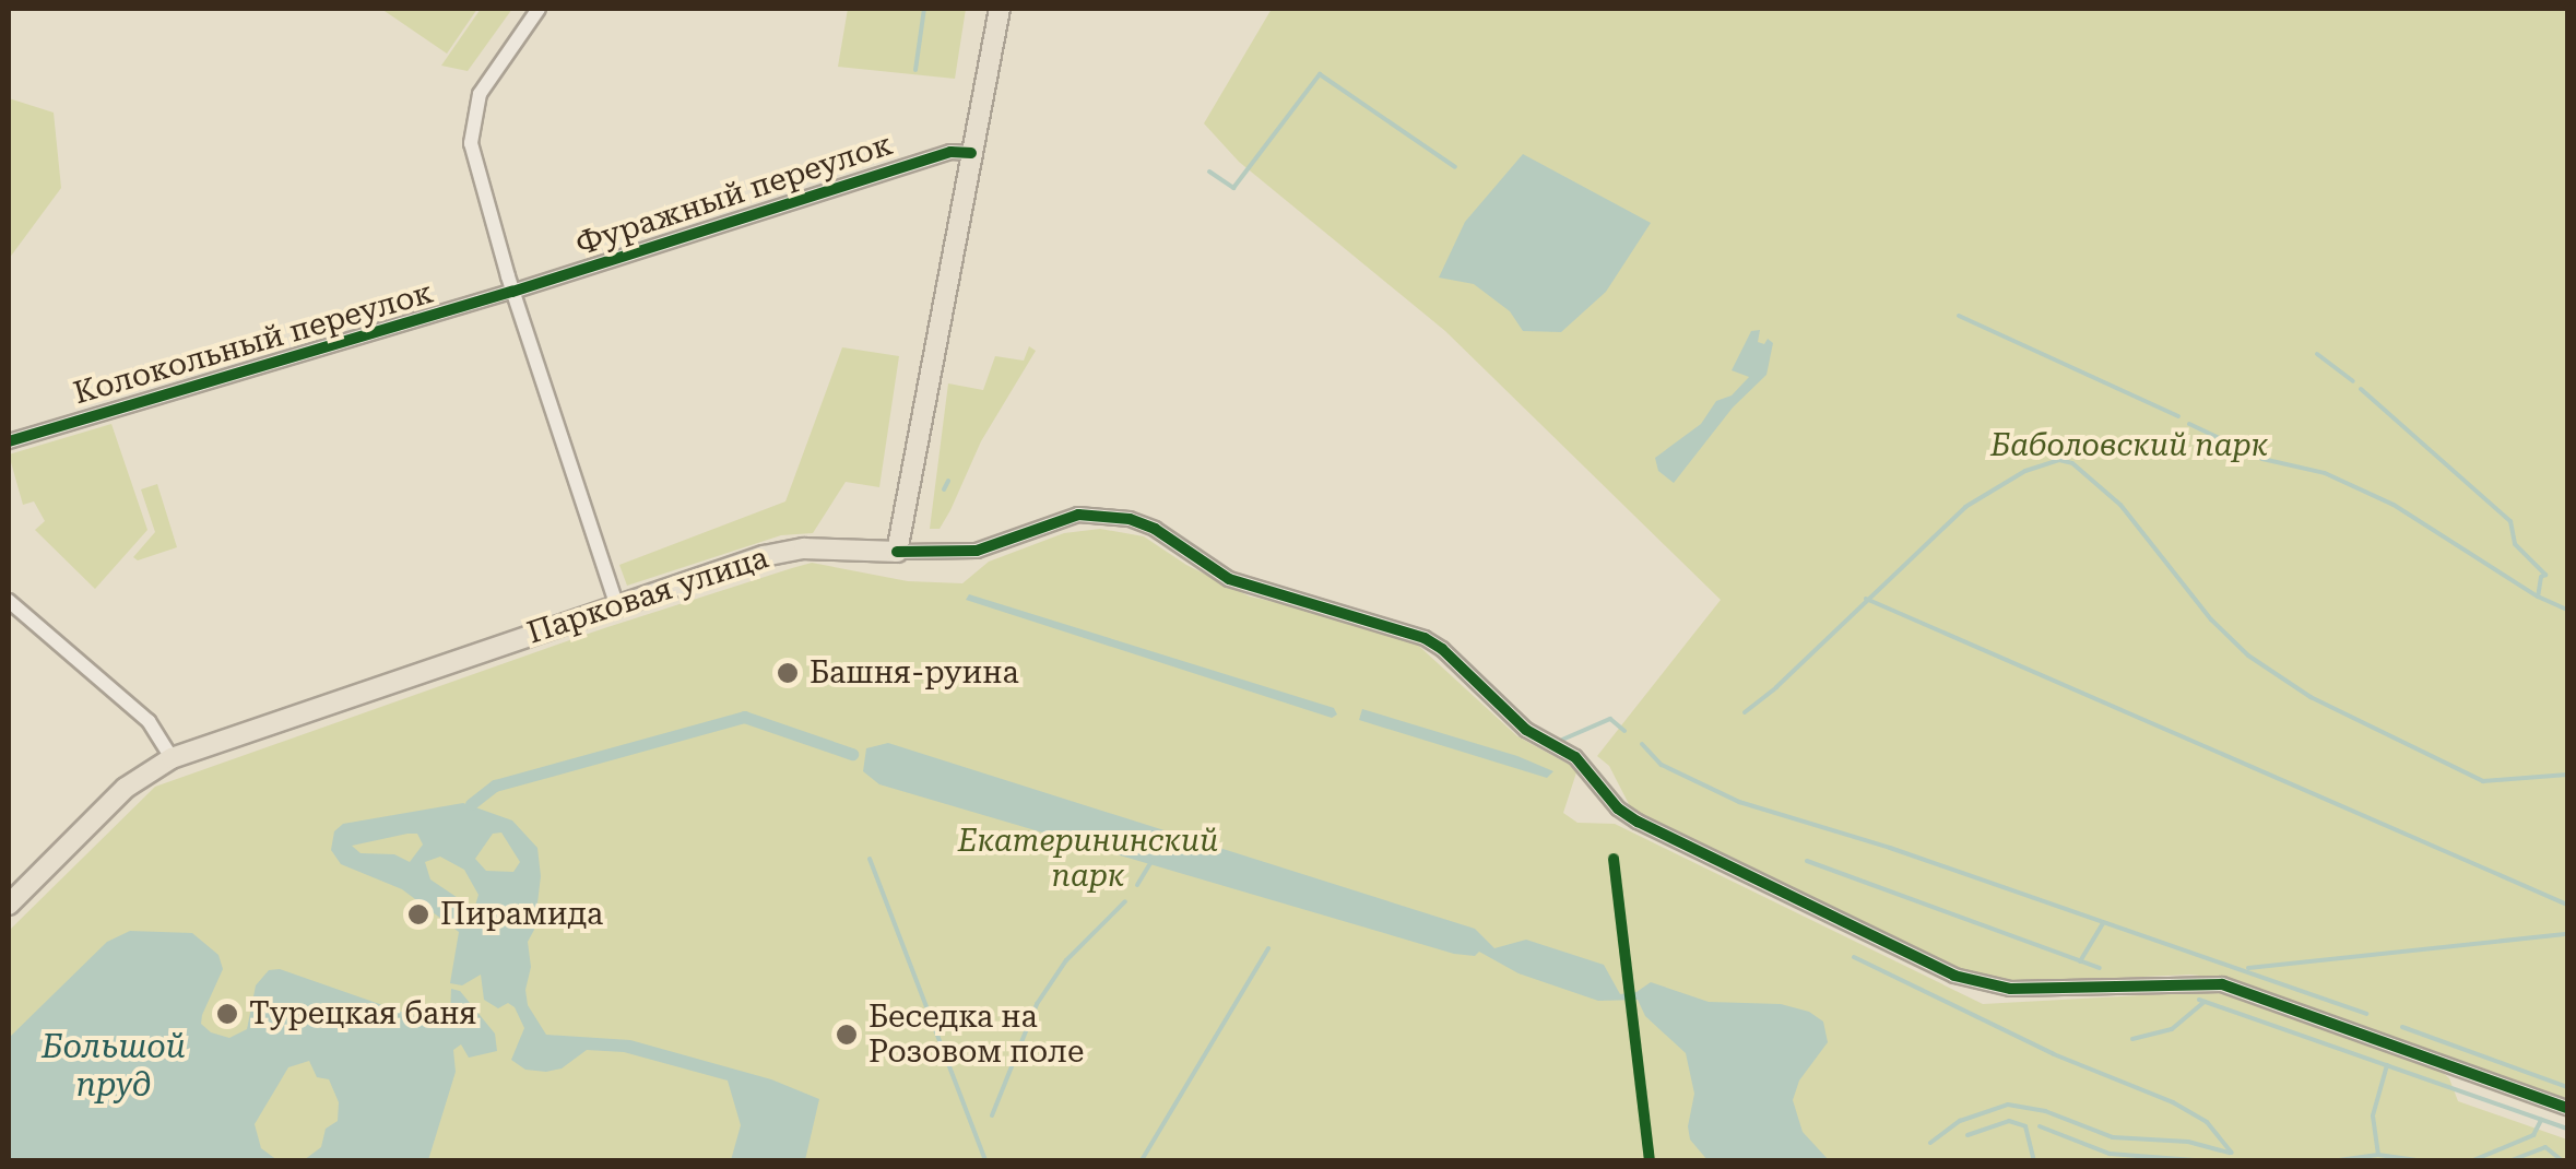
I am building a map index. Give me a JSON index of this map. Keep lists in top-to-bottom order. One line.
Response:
{"streets":{"main road":["Парковая улица"],"street":["Фуражный переулок","Колокольный переулок"]},"crossings":[["Фуражный переулок","Колокольный переулок"]],"water":["Большой пруд"],"parks":["Баболовский парк","Екатерининский парк"],"places":["Башня-руина","Пирамида","Турецкая баня","Беседка на Розовом поле"]}
